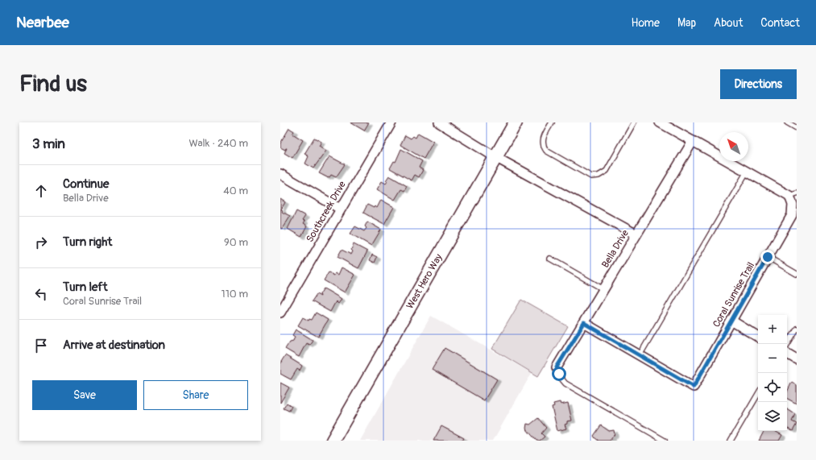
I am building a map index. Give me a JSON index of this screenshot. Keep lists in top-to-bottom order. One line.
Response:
{"streets":{"main road":["West Hero Way"],"street":["Southcreek Drive","Bella Drive","Coral Sunrise Trail"]},"north":"top left","page":{"header":"Nearbee","nav":["Home","Map","About","Contact"],"buttons":["Directions",["Save","Share"]],"title":"Find us","heading":["3 min","Walk · 240 m"],"list":[["Continue","Bella Drive","40 m"],["Turn right","90 m"],["Turn left","Coral Sunrise Trail","110 m"],"Arrive at destination"],"map_buttons":["+","−"]}}
